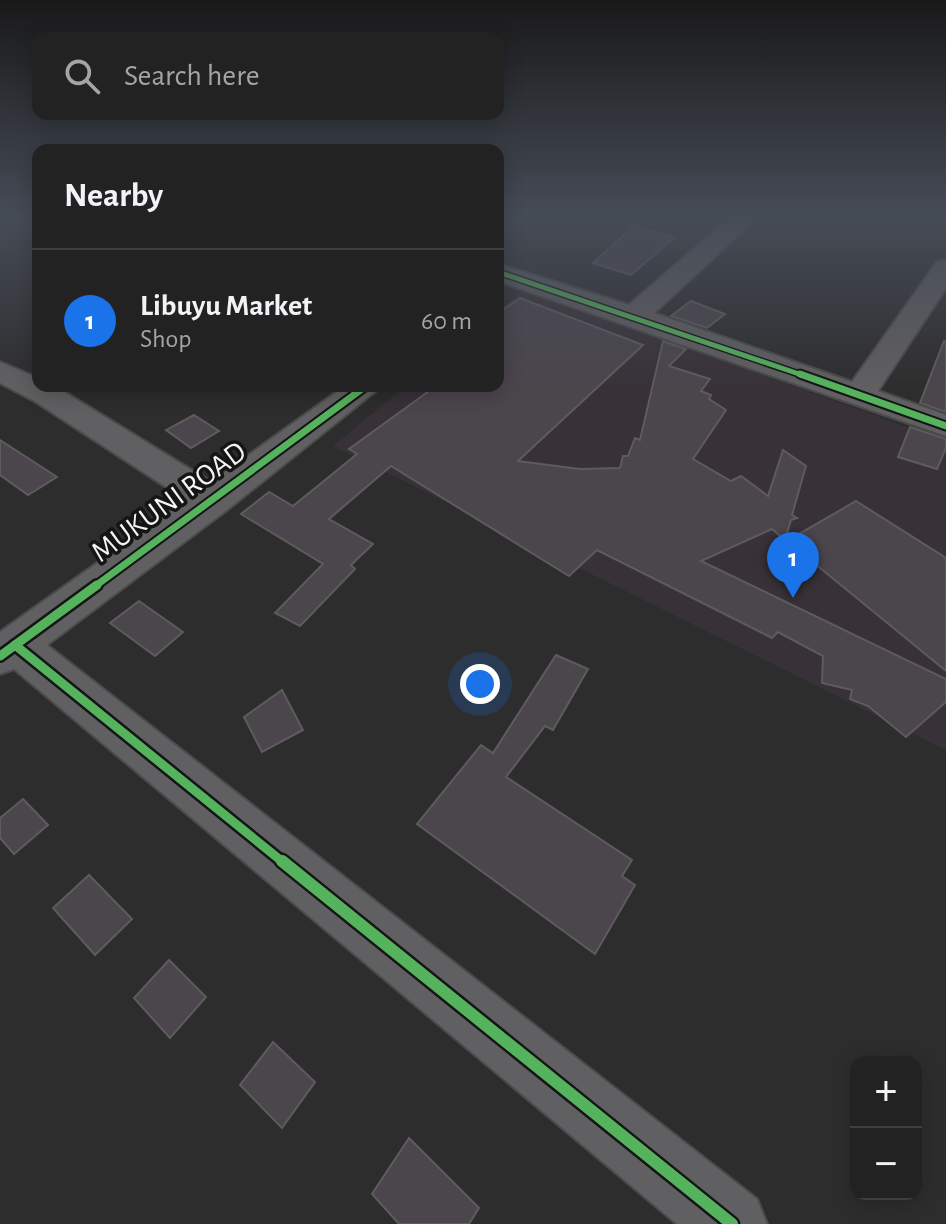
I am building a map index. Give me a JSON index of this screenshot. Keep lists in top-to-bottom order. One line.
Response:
{"streets":{"street":["MUKUNI ROAD"]},"page":{"search":"Search here","heading":"Nearby","list":[{"mark":"1","name":"Libuyu Market","note":"Shop","value":"60 m"}],"pins":"1","map_buttons":["+","−"]}}
